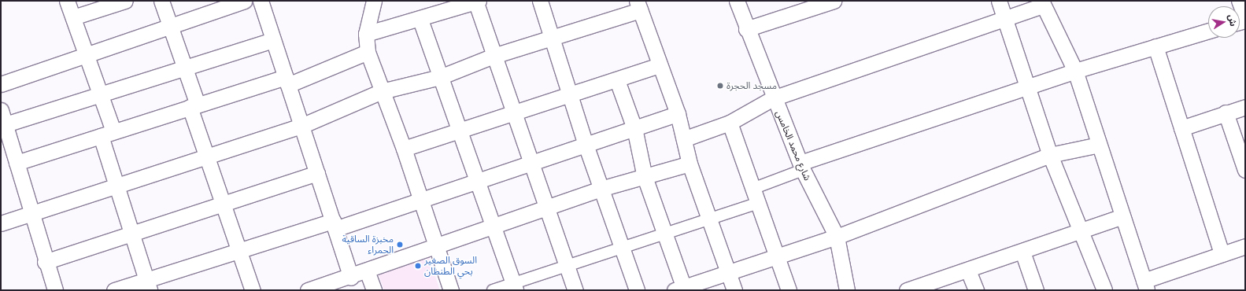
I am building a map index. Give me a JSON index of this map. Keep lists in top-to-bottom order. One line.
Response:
{"streets":{"street":["شارع محمد الخامس"]},"places":["مسجد الحجرة","مخبزة الساقية الحمراء","السوق الصغير بحي الطنطان"],"north":"right"}
